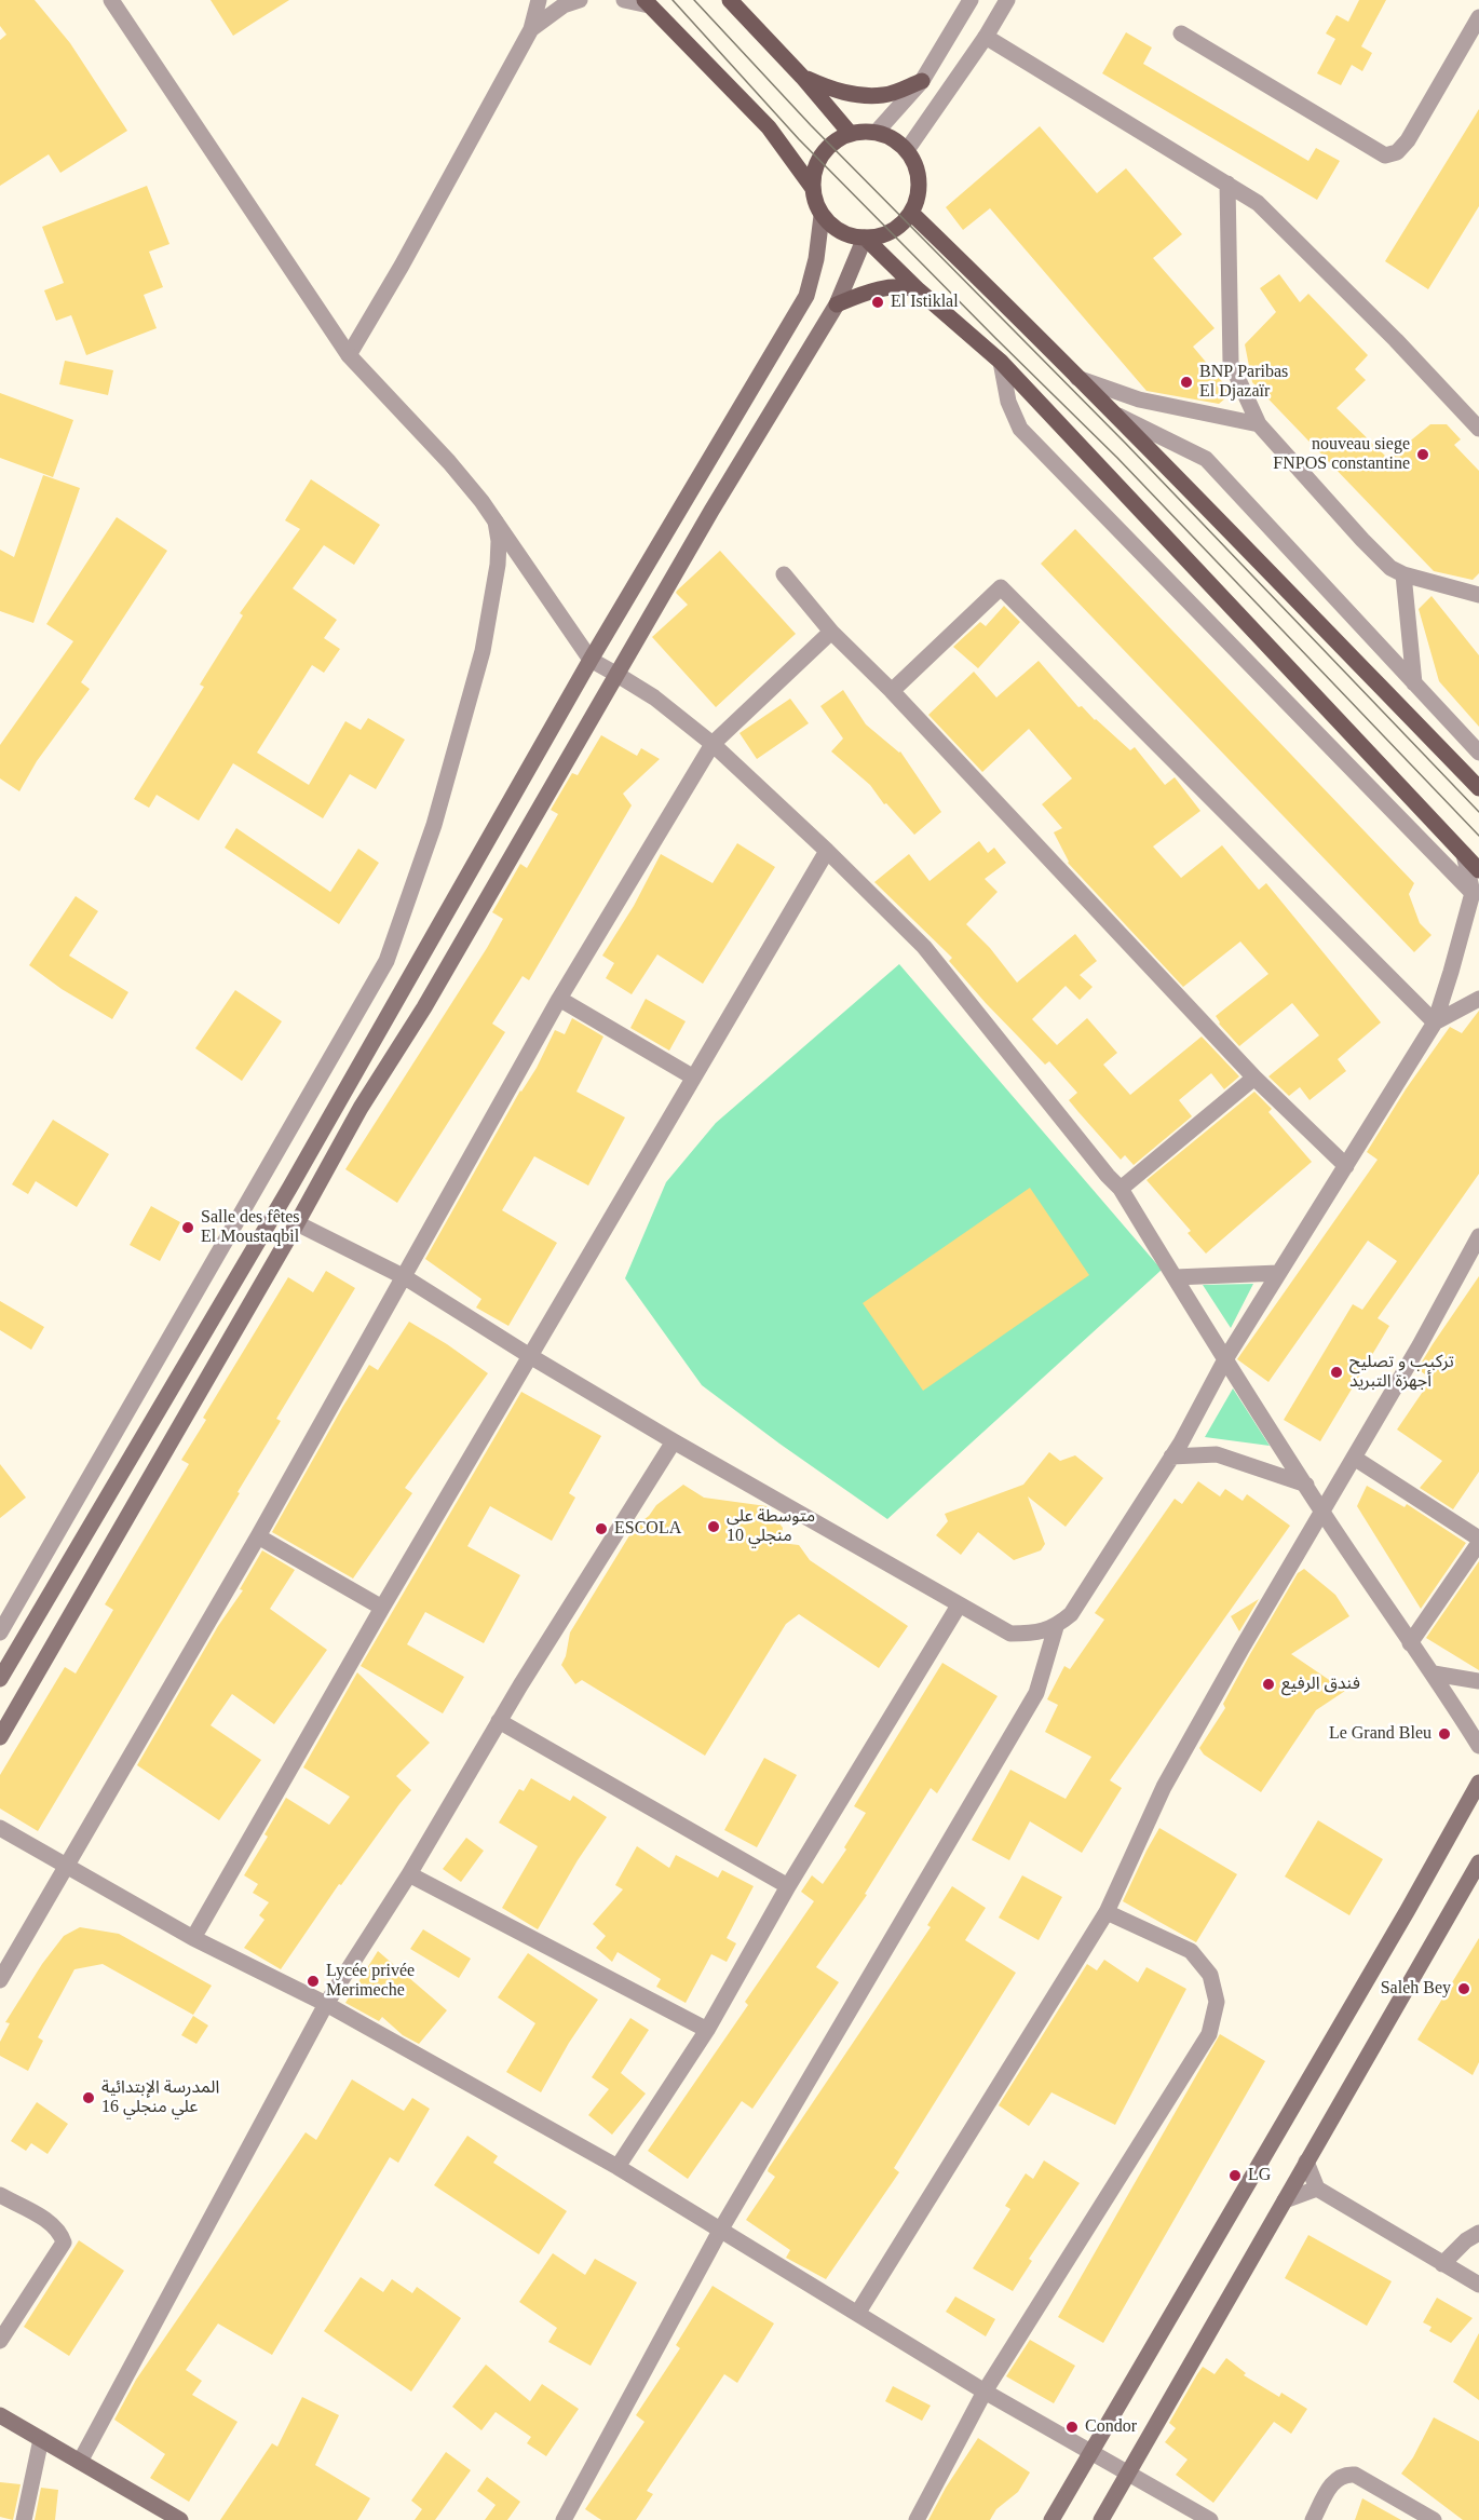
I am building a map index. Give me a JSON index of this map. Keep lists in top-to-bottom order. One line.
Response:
{"places":["El Istiklal","BNP Paribas El Djazaïr","nouveau siege FNPOS constantine","Salle des fêtes El Moustaqbil","تركيب و تصليح أجهزة التبريد","متوسطة علي منجلي 10","ESCOLA","فندق الرفيع","Le Grand Bleu","Lycée privée Merimeche","Saleh Bey","المدرسة الإبتدائية علي منجلي 16","LG","Condor"]}
